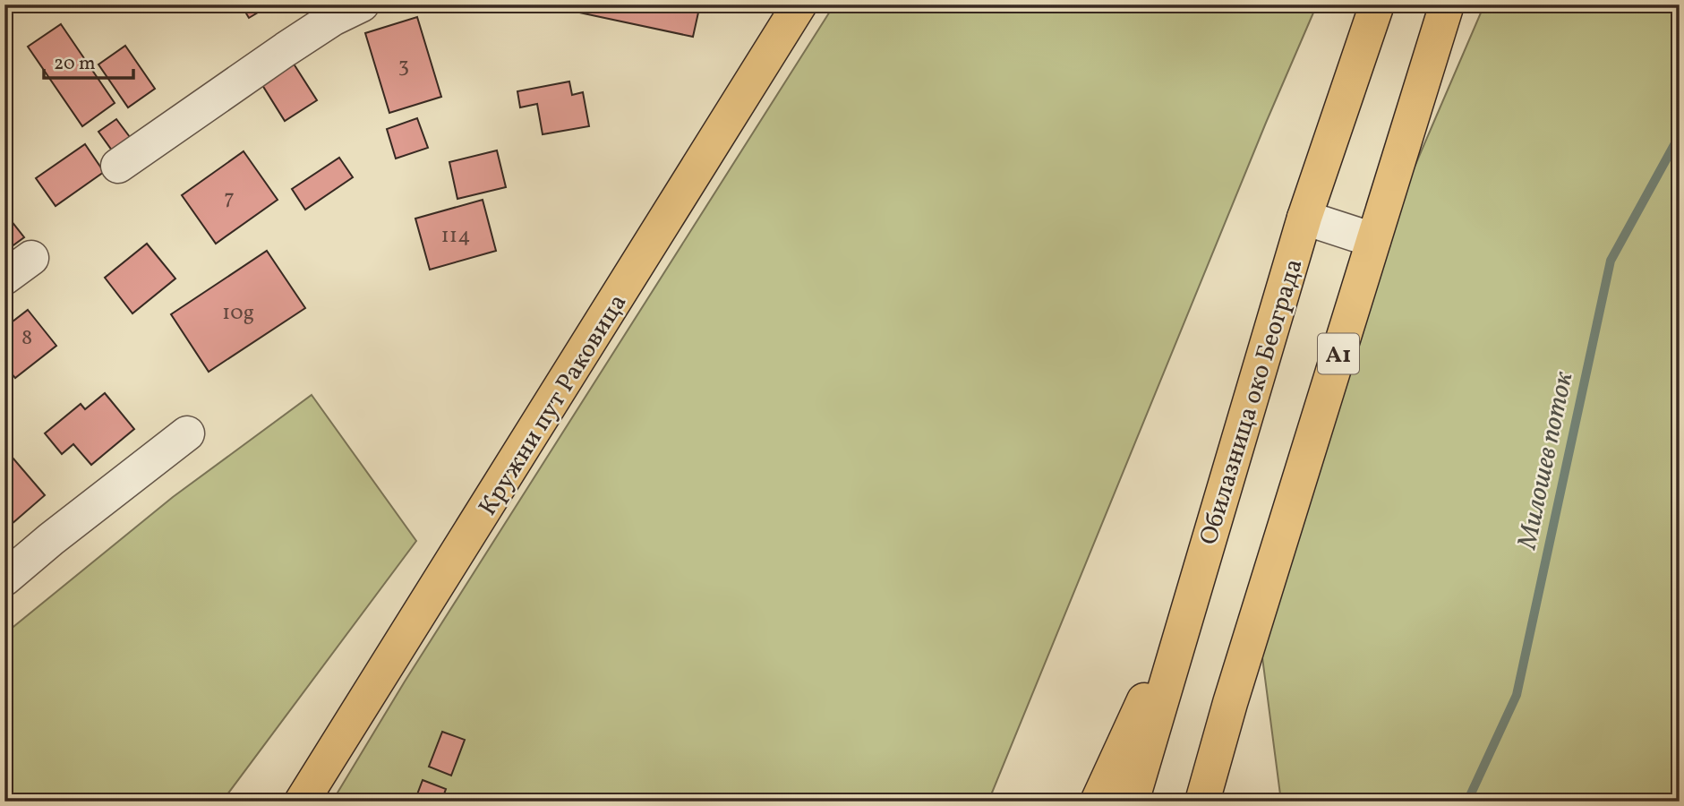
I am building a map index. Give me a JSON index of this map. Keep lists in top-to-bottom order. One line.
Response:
{"streets":{"main road":["A1","Обилазница око Београда","Кружни пут Раковица"]},"water":["Милошев поток"],"house_numbers":["3","7","114","10g","8"],"scale_bar":"20 m"}
